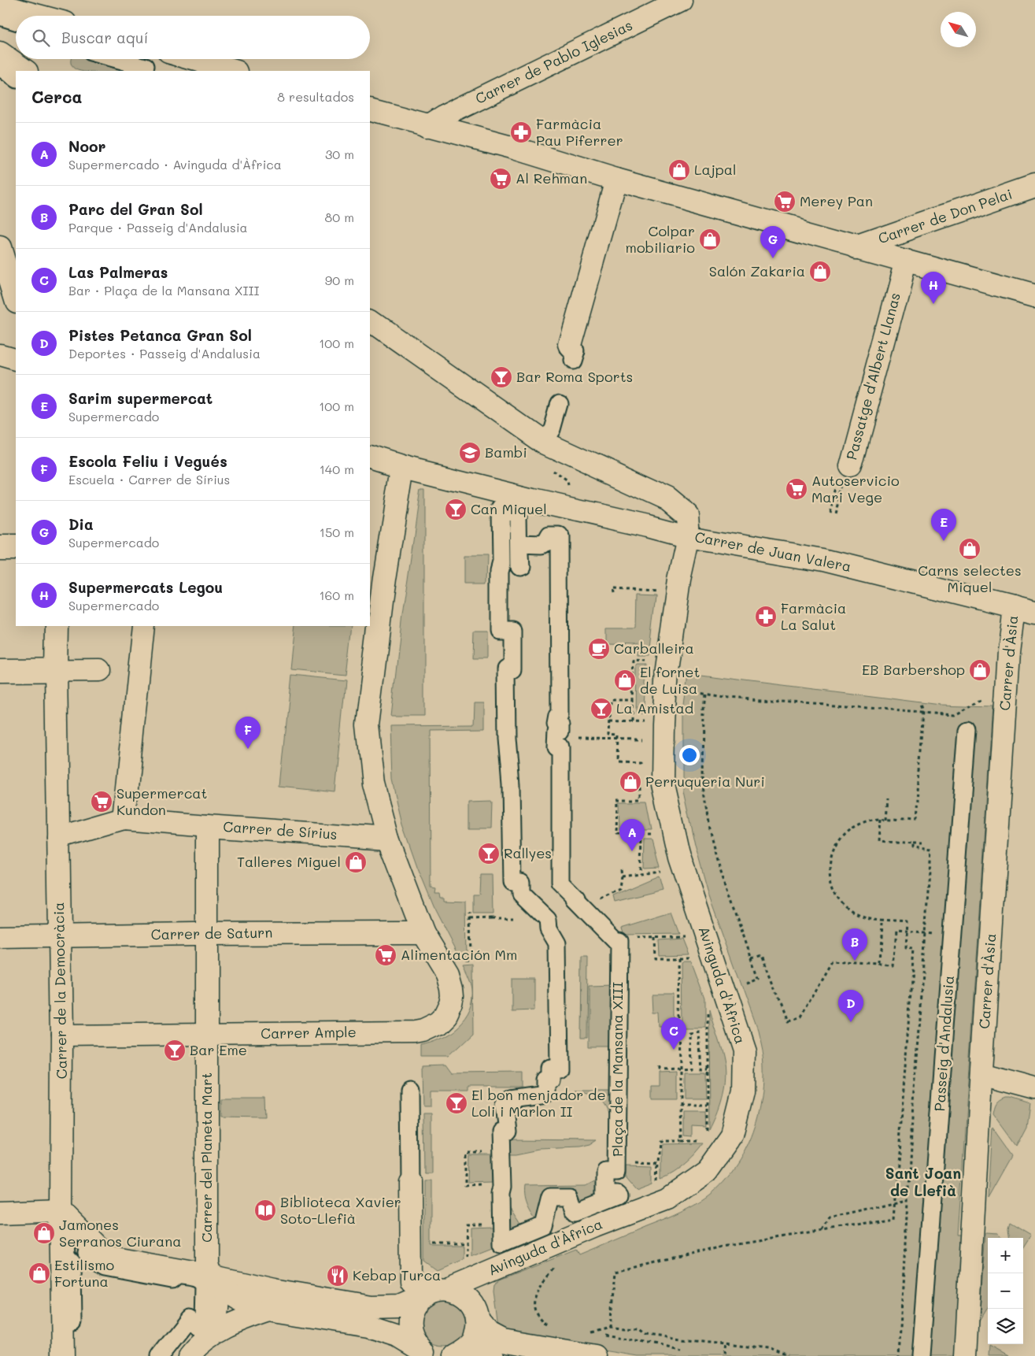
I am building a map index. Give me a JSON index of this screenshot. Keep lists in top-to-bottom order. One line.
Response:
{"streets":{"street":["Carrer de Pablo Iglesias","Carrer de Don Pelai","Passatge d'Albert Llanas","Carrer de Juan Valera","Carrer d'Àsia","Carrer de Sírius","Carrer de Saturn","Avinguda d'Àfrica","Carrer de la Democràcia","Carrer Ample","Passeig d'Andalusia","Plaça de la Mansana XIII","Carrer del Planeta Mart"]},"crossings":[["Carrer de Juan Valera","Carrer d'Àsia"],["Carrer de Juan Valera","Avinguda d'Àfrica"],["Carrer de Sírius","Carrer de la Democràcia"],["Carrer de Sírius","Carrer Ample"],["Carrer de Sírius","Carrer del Planeta Mart"],["Carrer de Saturn","Carrer de la Democràcia"],["Carrer de Saturn","Carrer Ample"],["Carrer de Saturn","Carrer del Planeta Mart"],["Avinguda d'Àfrica","Carrer de la Democràcia"],["Avinguda d'Àfrica","Carrer del Planeta Mart"],["Carrer de la Democràcia","Carrer Ample"],["Carrer Ample","Carrer del Planeta Mart"]],"districts":["Sant Joan de Llefià"],"places":{"pharmacy":["Farmàcia Pau Piferrer","Farmàcia La Salut"],"shop":["Lajpal","Colpar mobiliario","Salón Zakaria","Carns selectes Miquel","EB Barbershop","El fornet de Luisa","Perruqueria Nuri","Talleres Miguel","Jamones Serranos Ciurana","Estilismo Fortuna"],"supermarket":["Al Rehman","Merey Pan","Autoservicio Mari Vege","Supermercat Kundon","Alimentación Mm"],"bar":["Bar Roma Sports","Can Miquel","La Amistad","Rallyes","Bar Eme","El bon menjador de Loli i Marlon II"],"school or university":["Bambi"],"cafe":["Carballeira"],"library":["Biblioteca Xavier Soto-Llefià"],"restaurant":["Kebap Turca"]},"north":"top left","page":{"search":"Buscar aquí","heading":["Cerca","8 resultados"],"list":[{"mark":"A","name":"Noor","note":"Supermercado · Avinguda d'Àfrica","value":"30 m"},{"mark":"B","name":"Parc del Gran Sol","note":"Parque · Passeig d'Andalusia","value":"80 m"},{"mark":"C","name":"Las Palmeras","note":"Bar · Plaça de la Mansana XIII","value":"90 m"},{"mark":"D","name":"Pistes Petanca Gran Sol","note":"Deportes · Passeig d'Andalusia","value":"100 m"},{"mark":"E","name":"Sarim supermercat","note":"Supermercado","value":"100 m"},{"mark":"F","name":"Escola Feliu i Vegués","note":"Escuela · Carrer de Sírius","value":"140 m"},{"mark":"G","name":"Dia","note":"Supermercado","value":"150 m"},{"mark":"H","name":"Supermercats Legou","note":"Supermercado","value":"160 m"}],"pins":["G","H","E","F","A","B","D","C"],"map_buttons":["+","−"]}}
